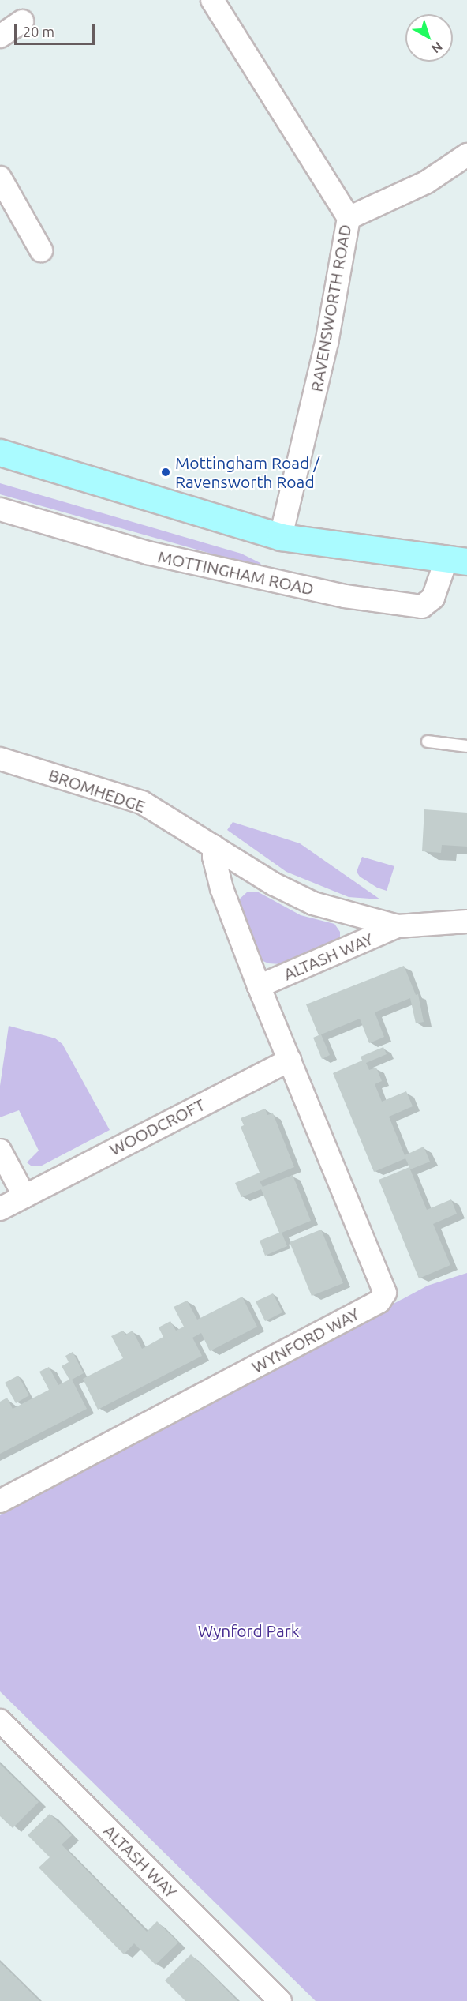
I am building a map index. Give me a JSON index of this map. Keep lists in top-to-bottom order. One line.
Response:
{"streets":{"main road":["MOTTINGHAM ROAD"],"street":["RAVENSWORTH ROAD","BROMHEDGE","ALTASH WAY","WOODCROFT","WYNFORD WAY"]},"crossings":[["RAVENSWORTH ROAD","MOTTINGHAM ROAD"],["BROMHEDGE","ALTASH WAY"],["WOODCROFT","WYNFORD WAY"]],"parks":["Wynford Park"],"places":["Mottingham Road / Ravensworth Road"],"scale_bar":"20 m","north":"bottom right"}
